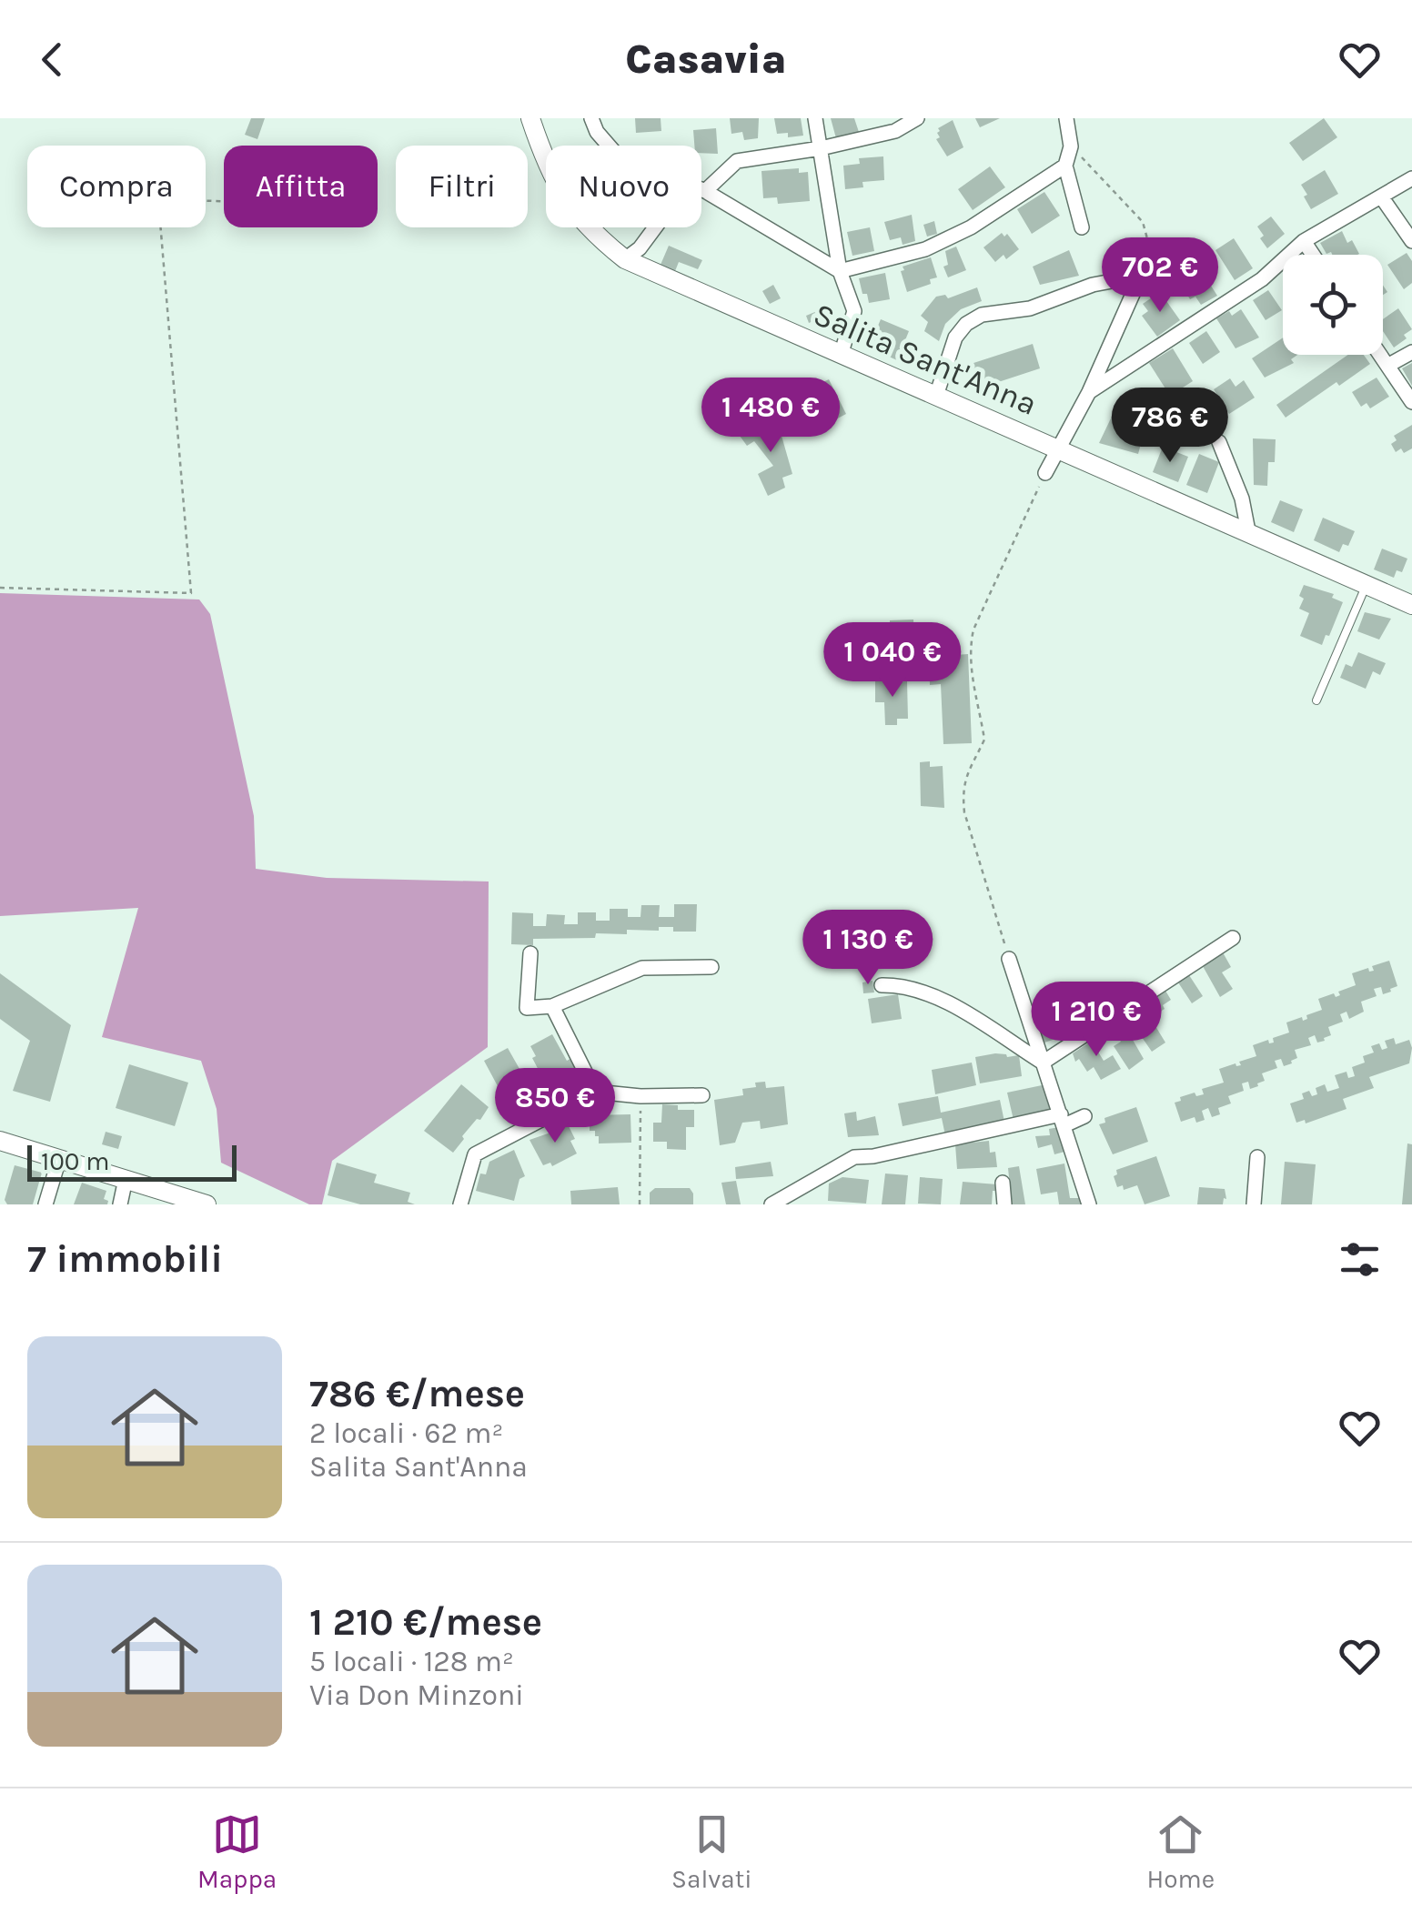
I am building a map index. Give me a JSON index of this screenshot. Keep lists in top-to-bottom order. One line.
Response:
{"streets":{"street":["Salita Sant'Anna"]},"scale_bar":"100 m","page":{"header":"Casavia","chip":["Compra","Affitta","Filtri","Nuovo"],"price":["702 €","1 480 €","786 €","1 040 €","1 130 €","1 210 €","850 €"],"scale":"100 m","heading":"7 immobili","list":[{"name":"786 €/mese","note":"2 locali · 62 m² · Salita Sant'Anna"},{"name":"1 210 €/mese","note":"5 locali · 128 m² · Via Don Minzoni"}],"tabs":["Mappa","Salvati","Home"]}}
